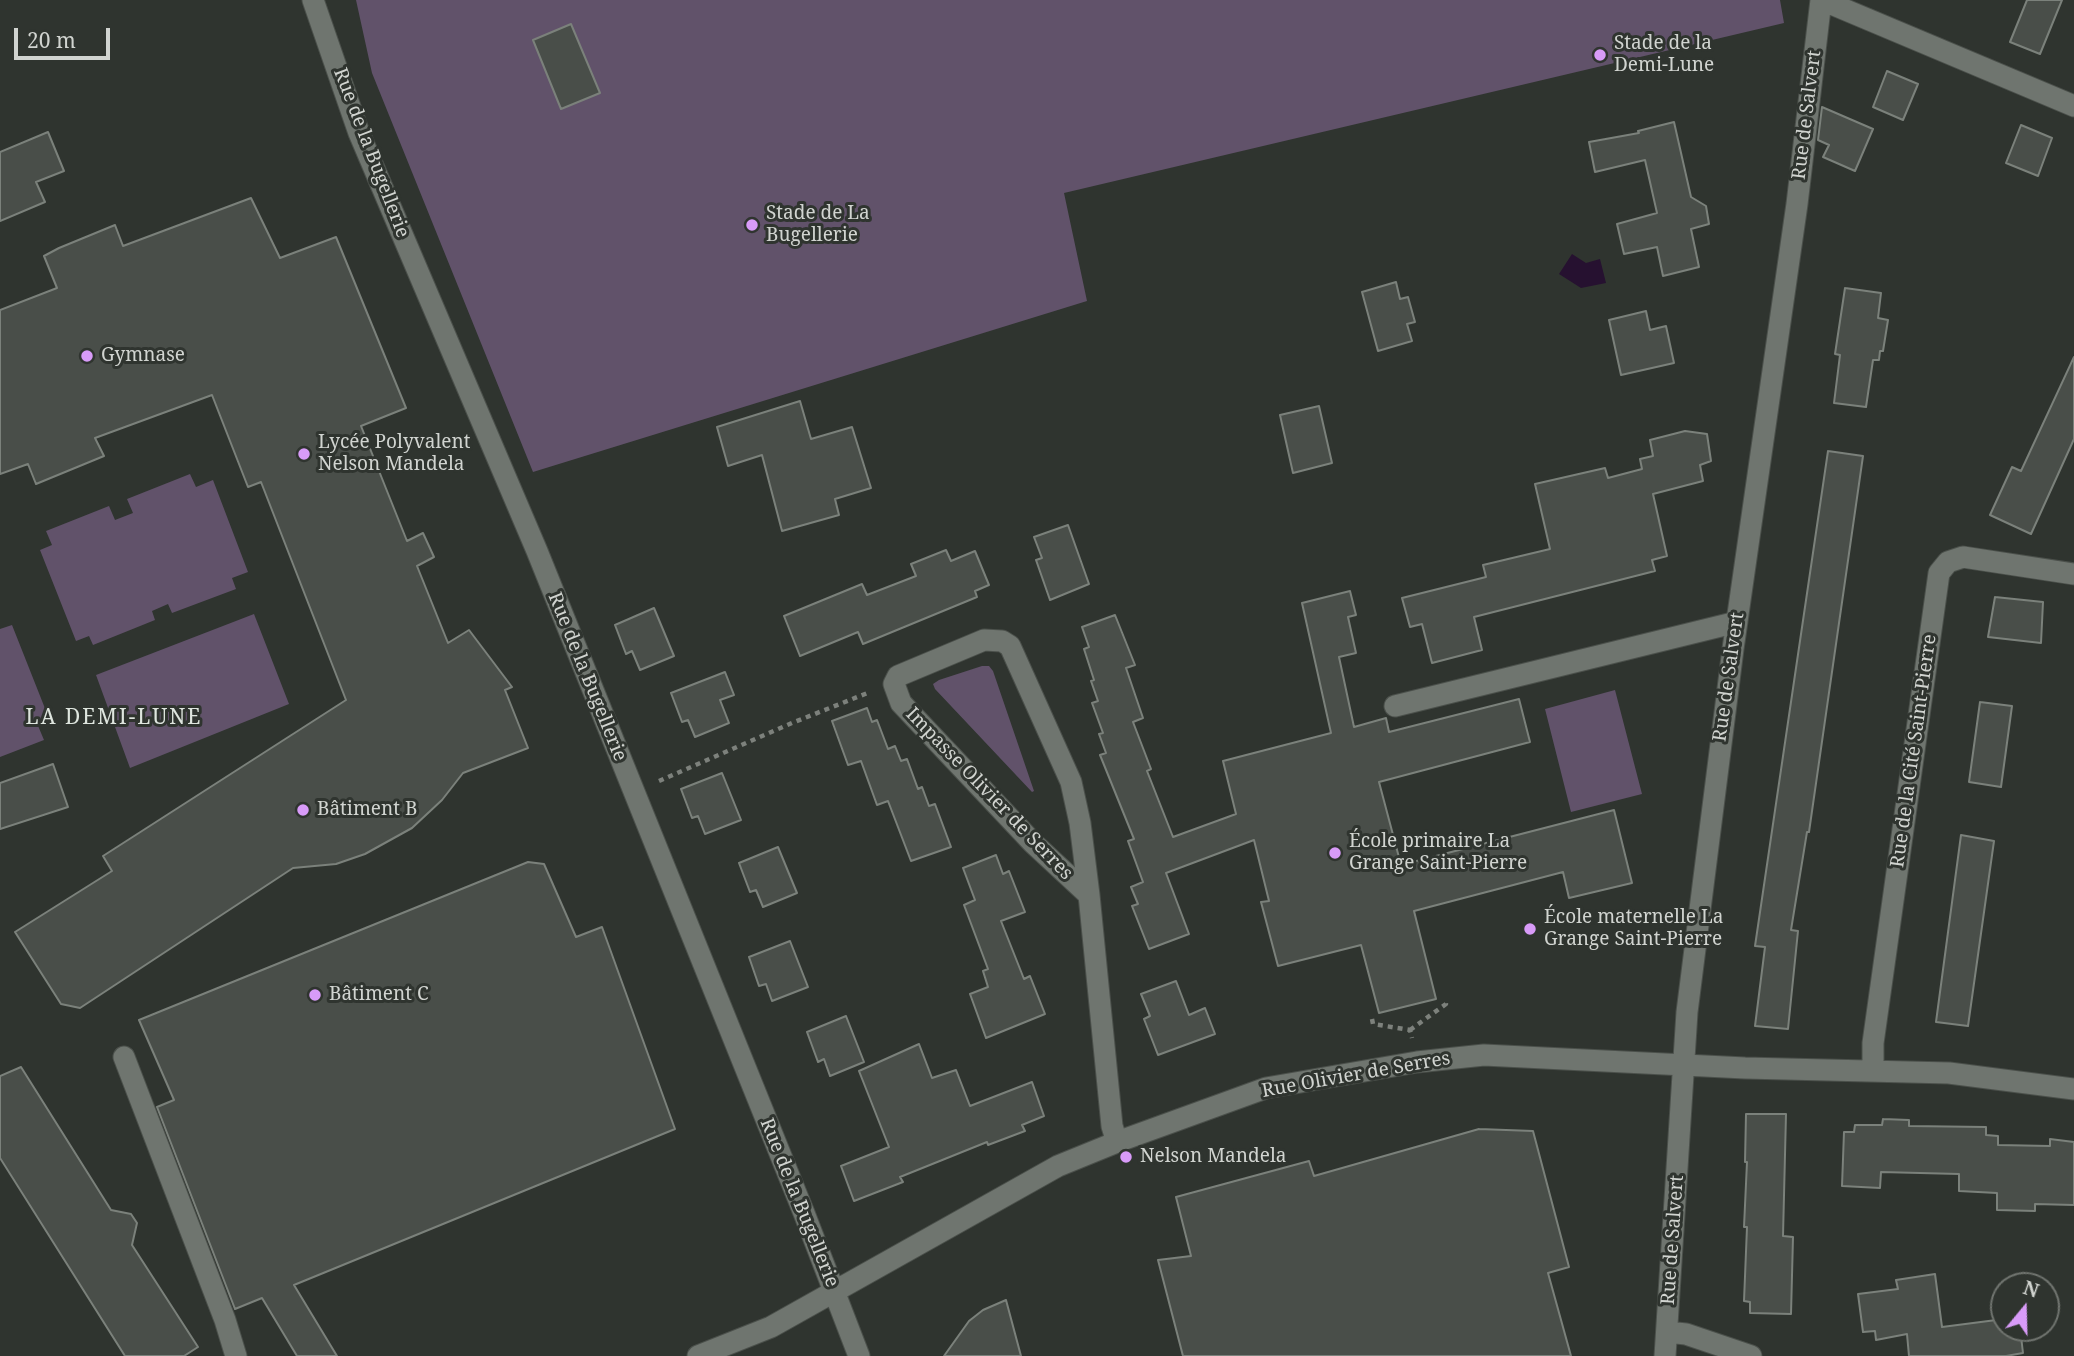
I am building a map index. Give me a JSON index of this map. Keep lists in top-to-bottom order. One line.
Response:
{"streets":{"street":["Rue de Salvert","Rue de la Bugellerie","Rue de la Cité Saint-Pierre","Impasse Olivier de Serres","Rue Olivier de Serres"]},"crossings":[["Rue de Salvert","Rue Olivier de Serres"],["Rue de la Bugellerie","Impasse Olivier de Serres"],["Rue de la Bugellerie","Rue Olivier de Serres"],["Rue de la Cité Saint-Pierre","Rue Olivier de Serres"],["Impasse Olivier de Serres","Rue Olivier de Serres"]],"districts":["LA DEMI-LUNE"],"places":["Stade de la Demi-Lune","Stade de La Bugellerie","Gymnase","Lycée Polyvalent Nelson Mandela","Bâtiment B","École primaire La Grange Saint-Pierre","École maternelle La Grange Saint-Pierre","Bâtiment C","Nelson Mandela"],"scale_bar":"20 m","north":"top"}
